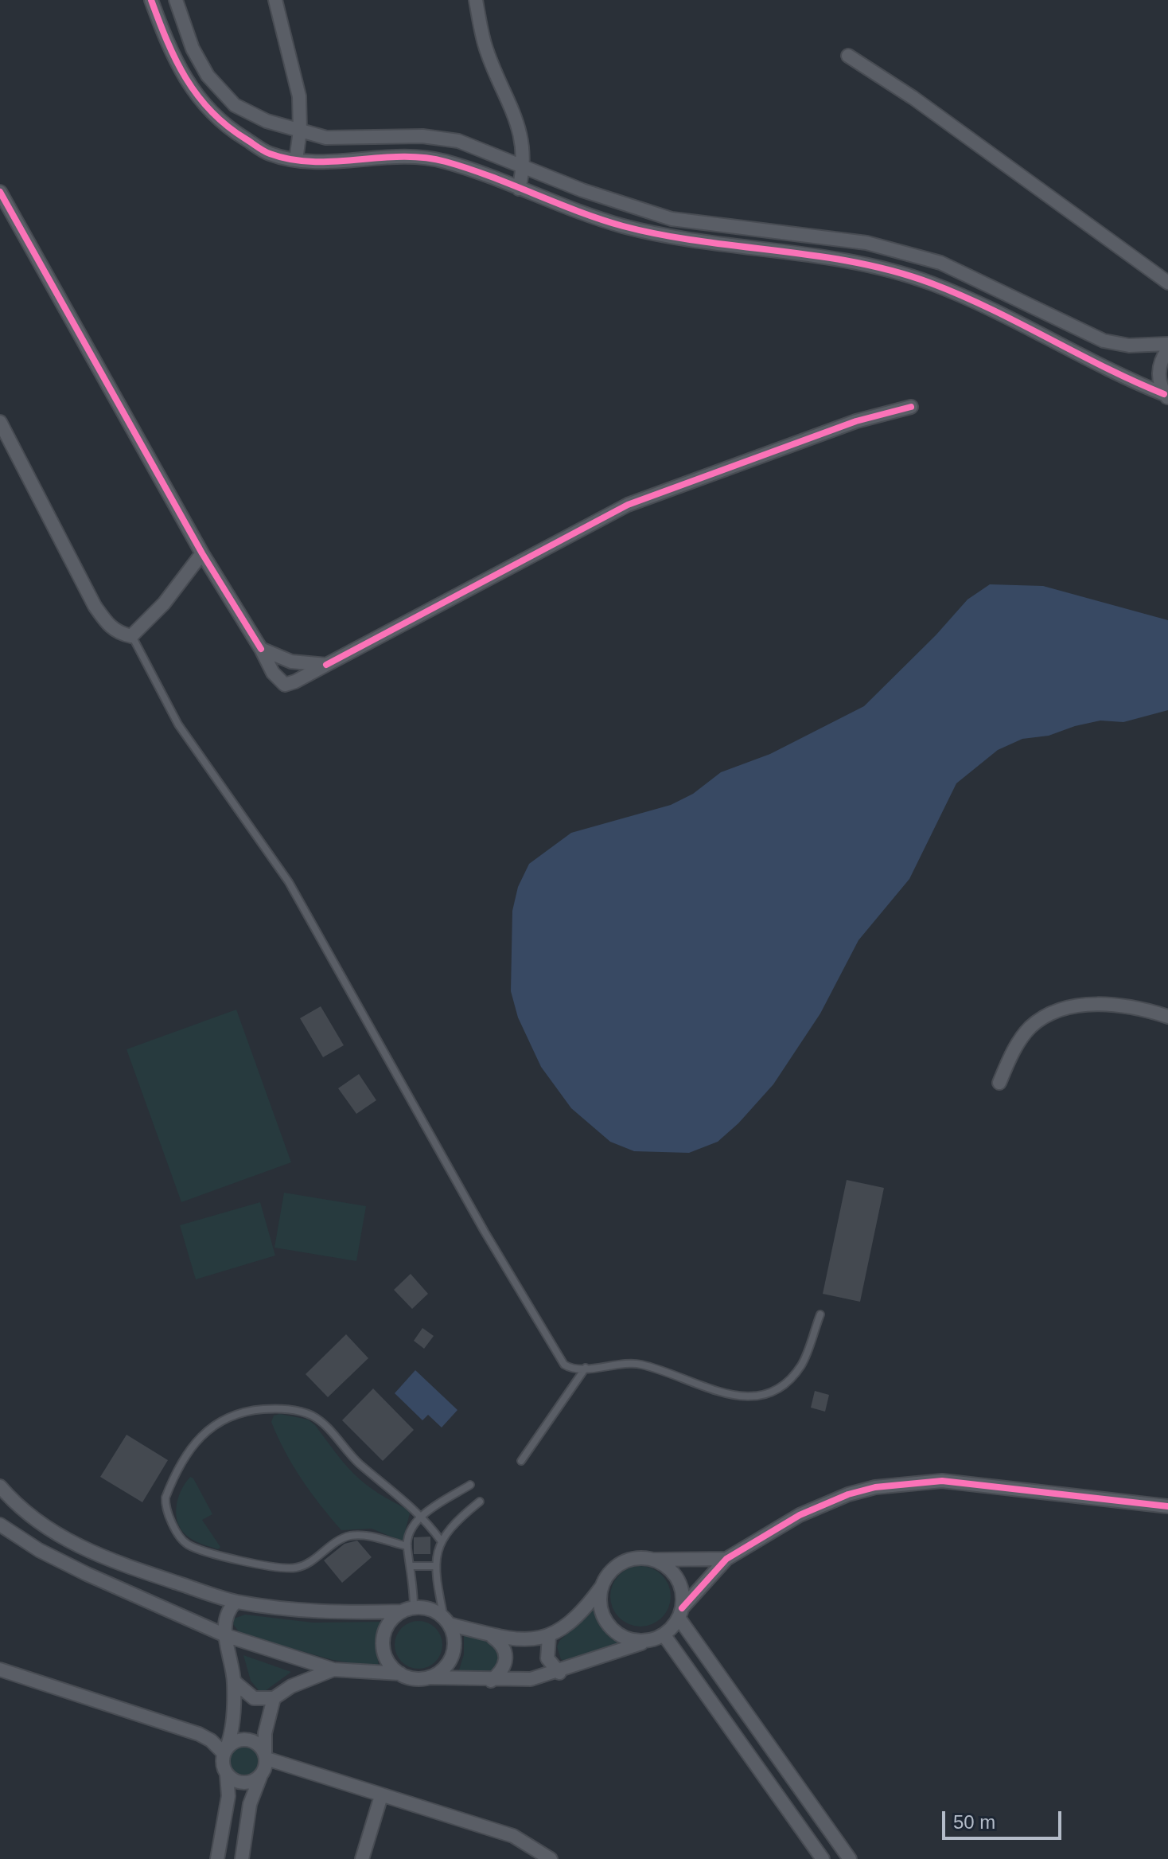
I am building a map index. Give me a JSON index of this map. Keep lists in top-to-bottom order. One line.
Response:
{"scale_bar":"50 m"}
